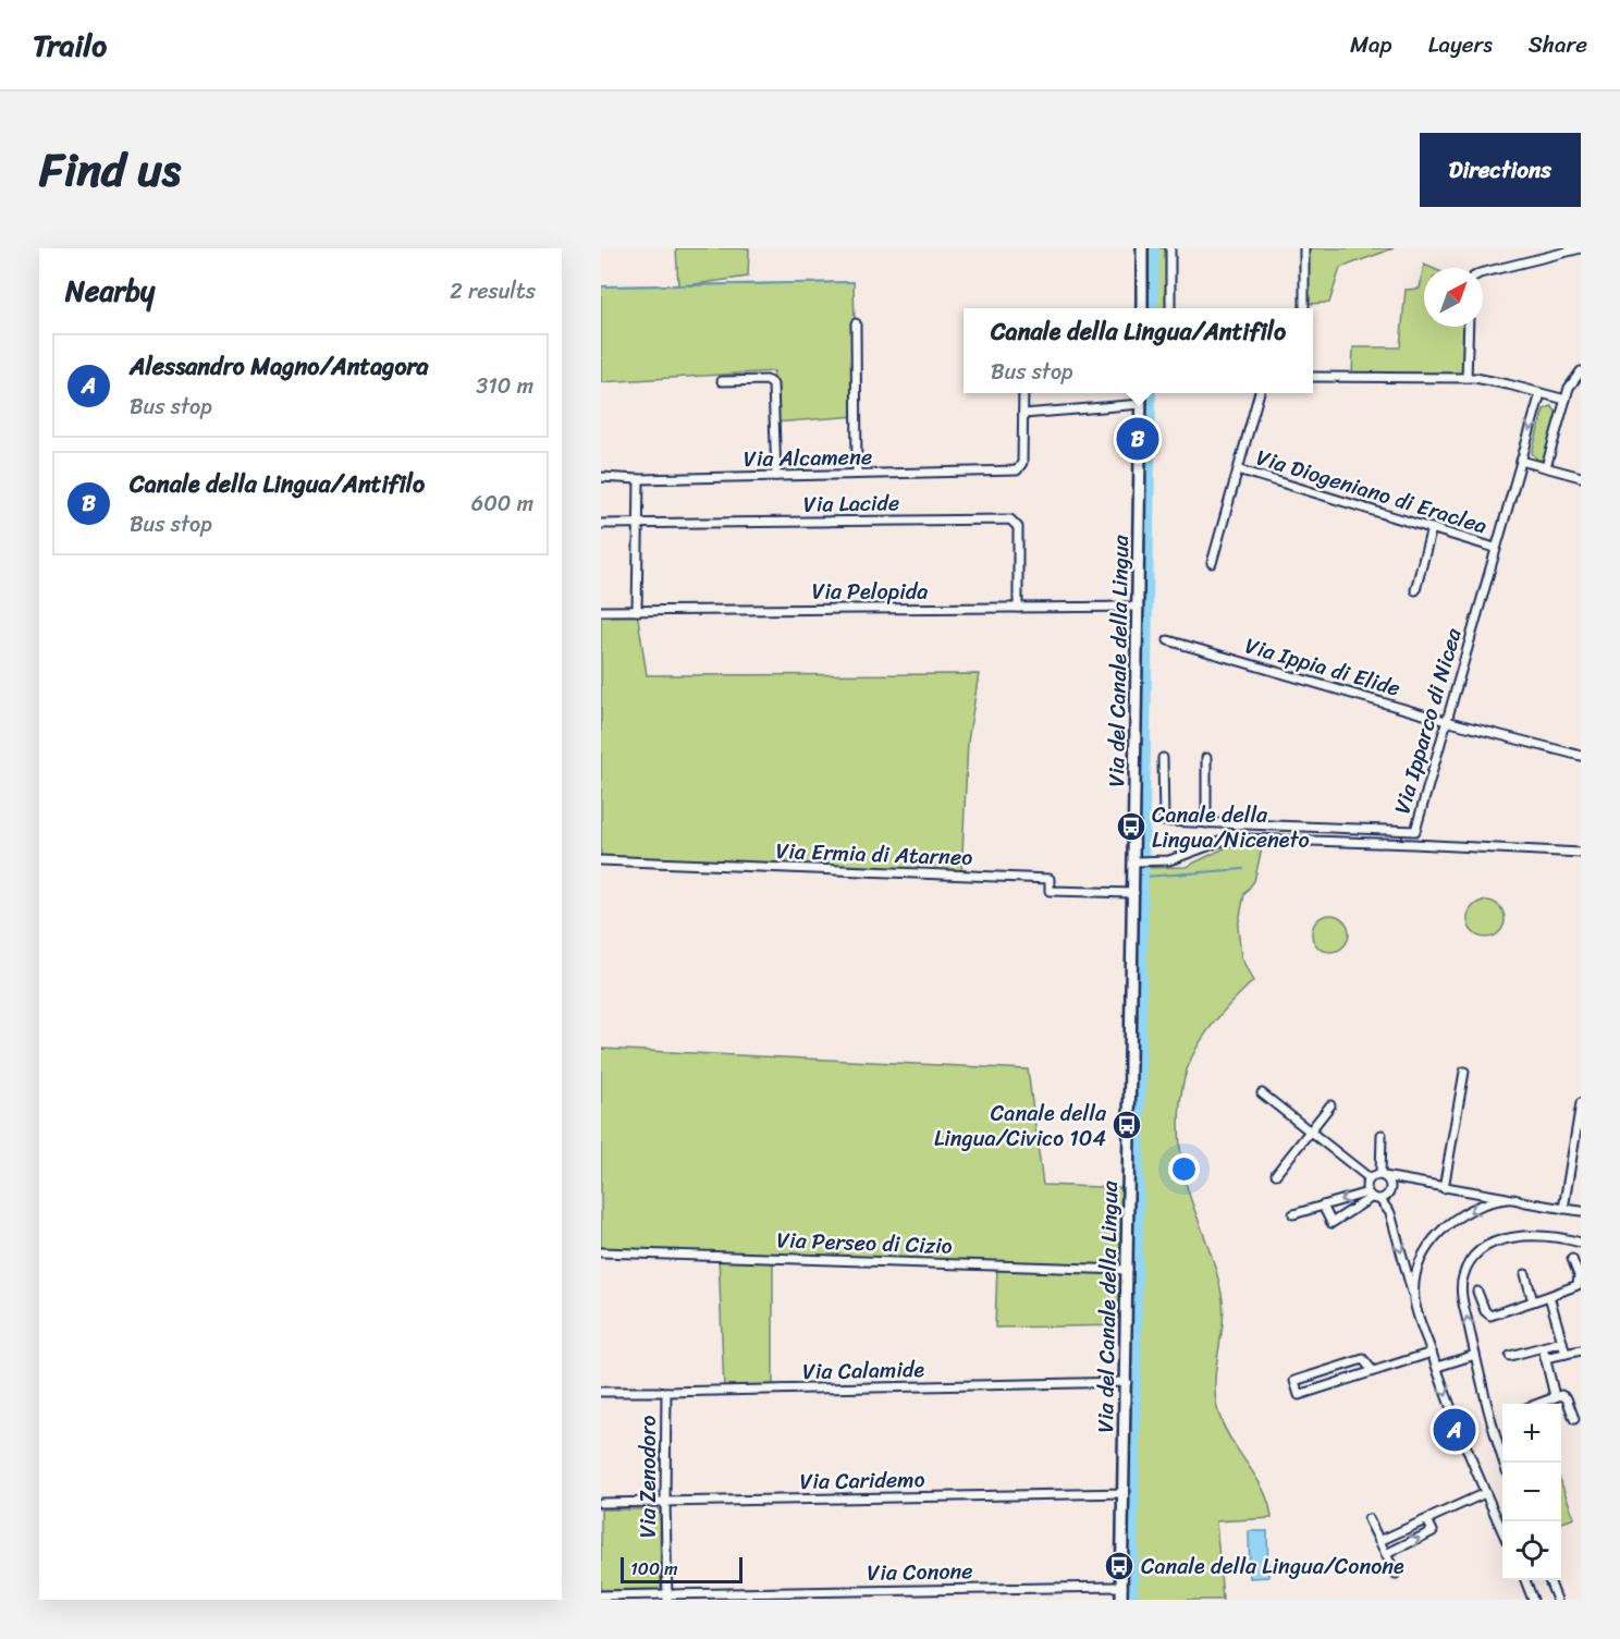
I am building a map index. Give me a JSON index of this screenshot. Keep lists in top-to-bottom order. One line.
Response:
{"streets":{"street":["Via Alcamene","Via Diogeniano di Eraclea","Via Lacide","Via Pelopida","Via del Canale della Lingua","Via Ippia di Elide","Via Ipparco di Nicea","Via Ermia di Atarneo","Via Perseo di Cizio","Via Calamide","Via Zenodoro","Via Caridemo","Via Conone"]},"crossings":[["Via Diogeniano di Eraclea","Via Ipparco di Nicea"],["Via Lacide","Via Pelopida"],["Via Pelopida","Via del Canale della Lingua"],["Via del Canale della Lingua","Via Ermia di Atarneo"],["Via del Canale della Lingua","Via Perseo di Cizio"],["Via del Canale della Lingua","Via Calamide"],["Via del Canale della Lingua","Via Caridemo"],["Via del Canale della Lingua","Via Conone"],["Via Ippia di Elide","Via Ipparco di Nicea"],["Via Calamide","Via Zenodoro"],["Via Zenodoro","Via Caridemo"],["Via Zenodoro","Via Conone"]],"places":{"bus stop":["Canale della Lingua/Niceneto","Canale della Lingua/Civico 104","Canale della Lingua/Conone"]},"scale_bar":"100 m","north":"top right","page":{"header":"Trailo","nav":["Map","Layers","Share"],"title":"Find us","buttons":"Directions","heading":["Nearby","2 results"],"popup":["Canale della Lingua/Antifilo","Bus stop"],"list":[{"mark":"A","name":"Alessandro Magno/Antagora","note":"Bus stop","value":"310 m"},{"mark":"B","name":"Canale della Lingua/Antifilo","note":"Bus stop","value":"600 m"}],"pins":["B","A"],"map_buttons":["+","−"],"scale":"100 m"}}
